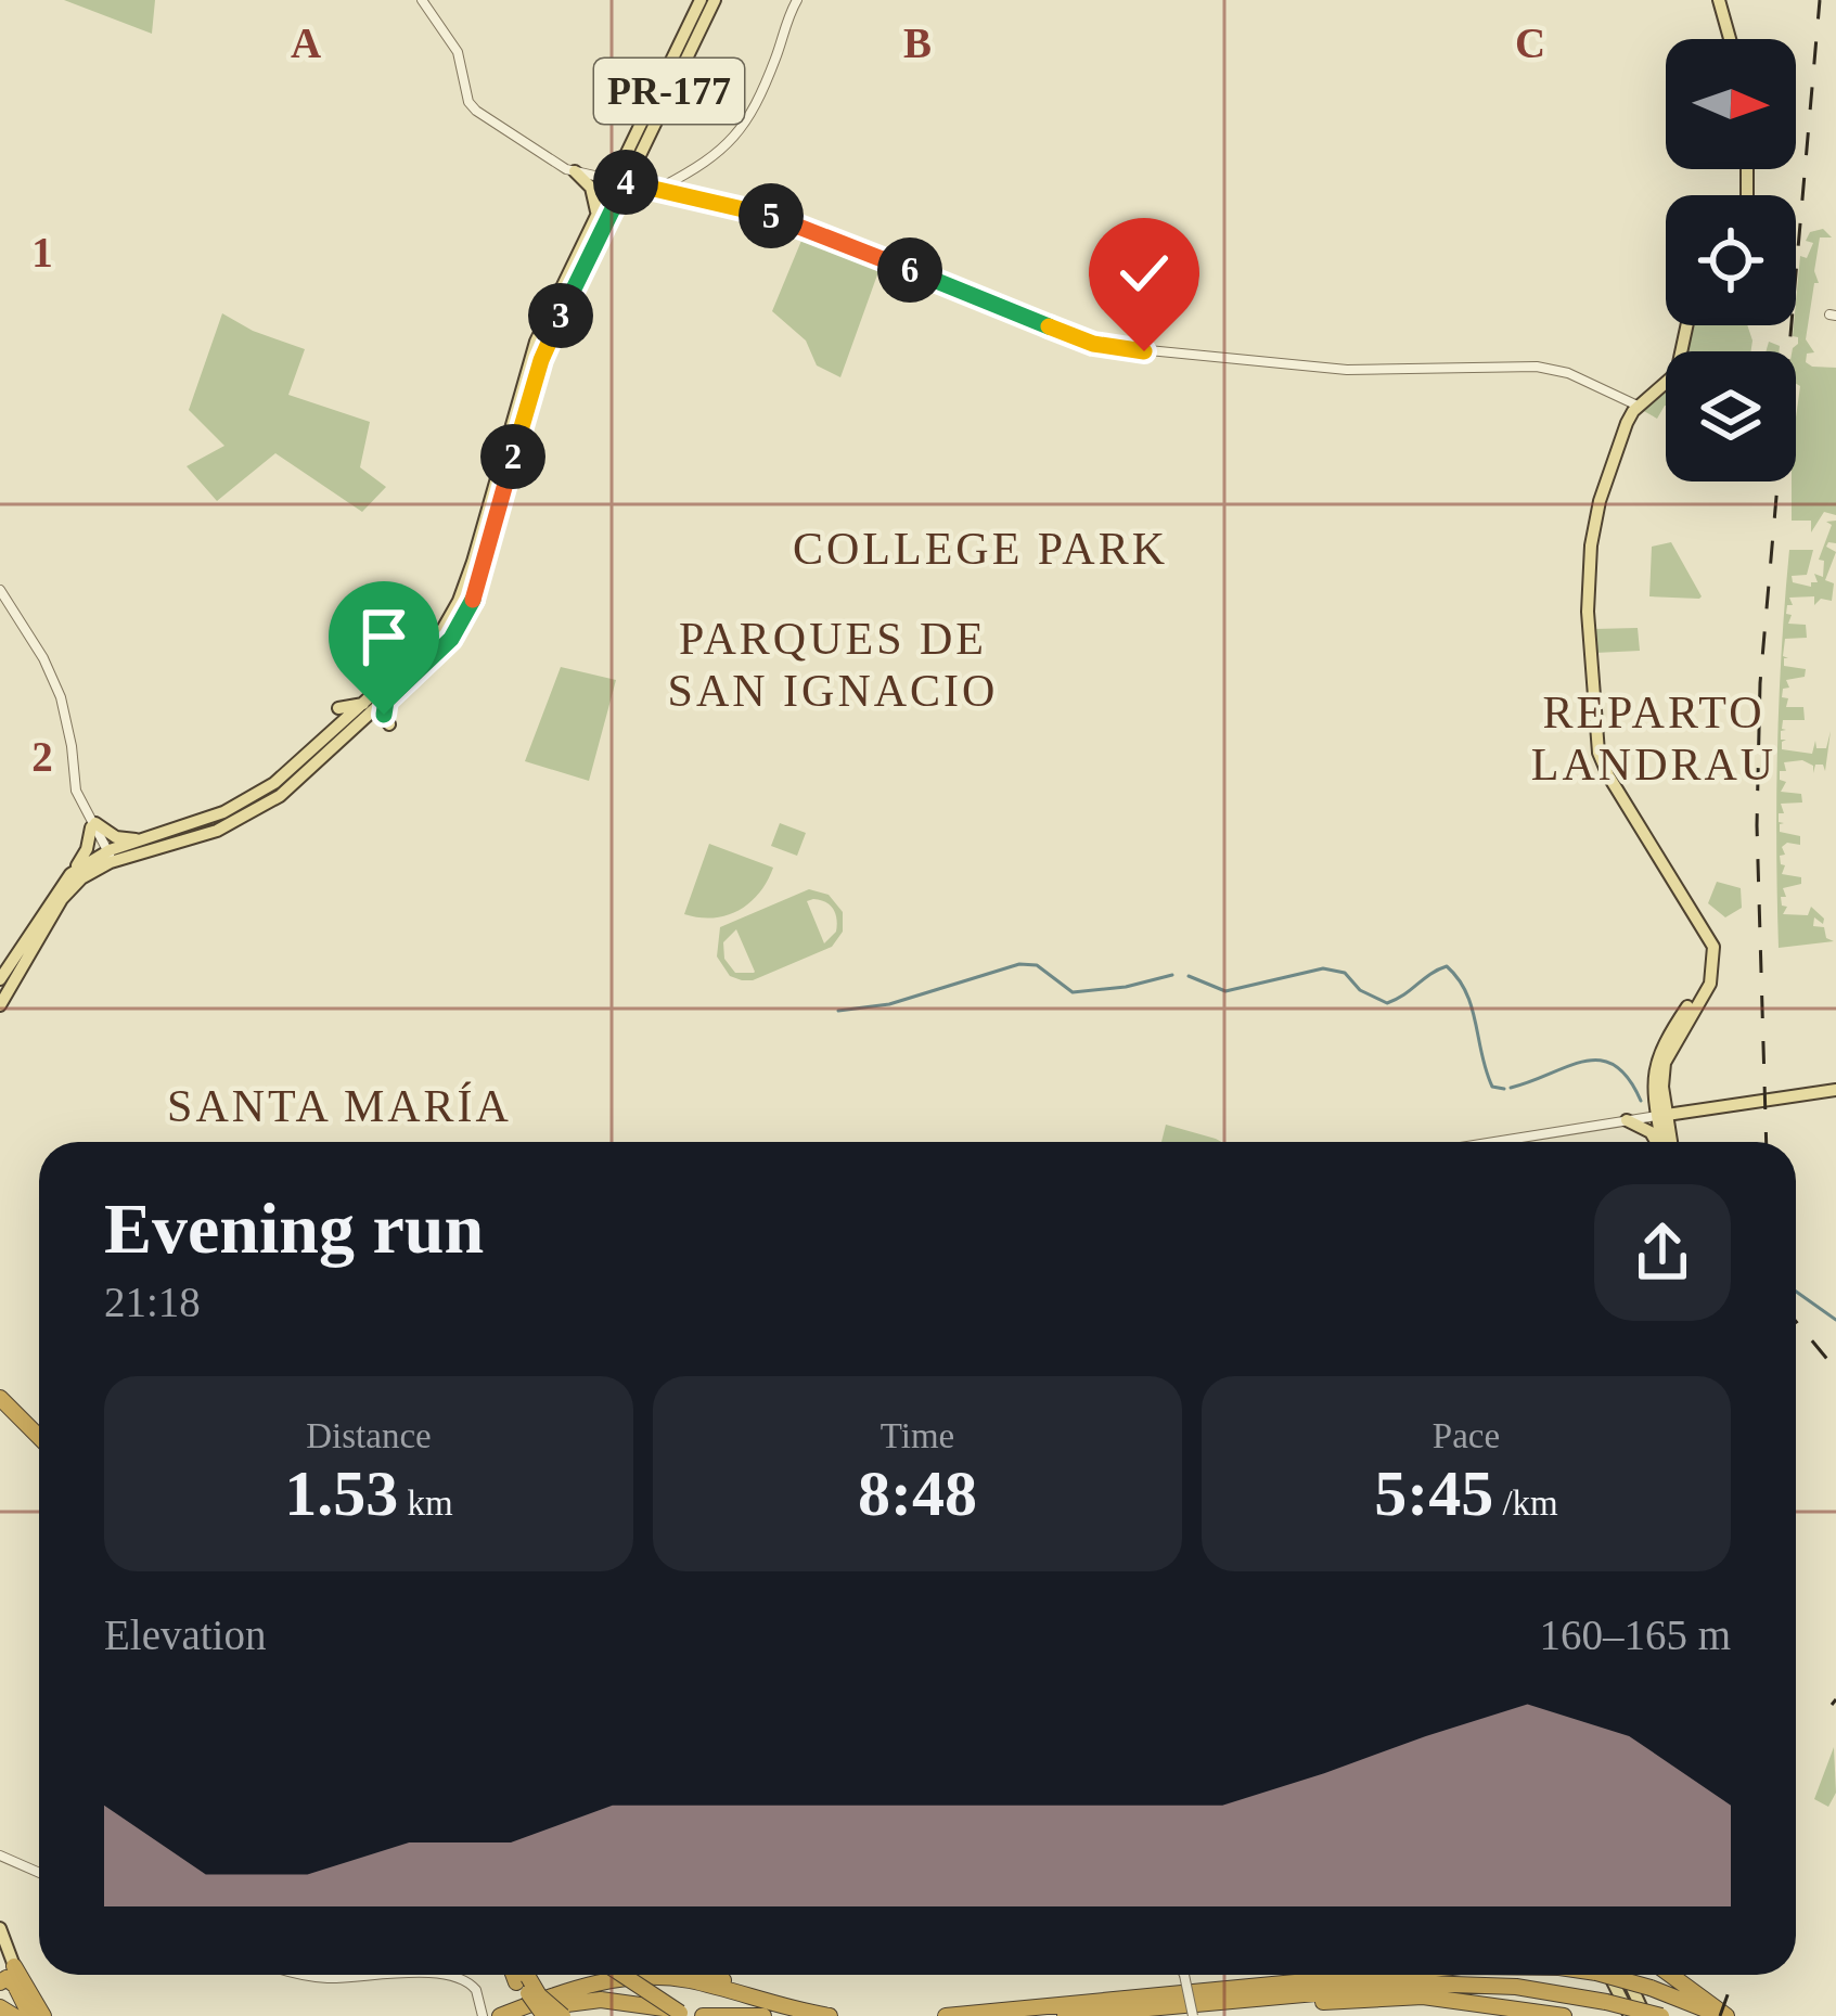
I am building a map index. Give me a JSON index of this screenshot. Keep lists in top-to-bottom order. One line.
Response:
{"streets":{"main road":["PR-177"]},"districts":["COLLEGE PARK","PARQUES DE SAN IGNACIO","REPARTO LANDRAU","SANTA MARÍA"],"north":"right","page":{"pins":["4","5","6","3","2"],"heading":["Evening run","21:18"],"stats":[["Distance","1.53 km"],["Time","8:48"],["Pace","5:45 /km"]],"chart":["Elevation","160–165 m"]},"grid":{"columns":["A","B","C"],"rows":["1","2"]}}
